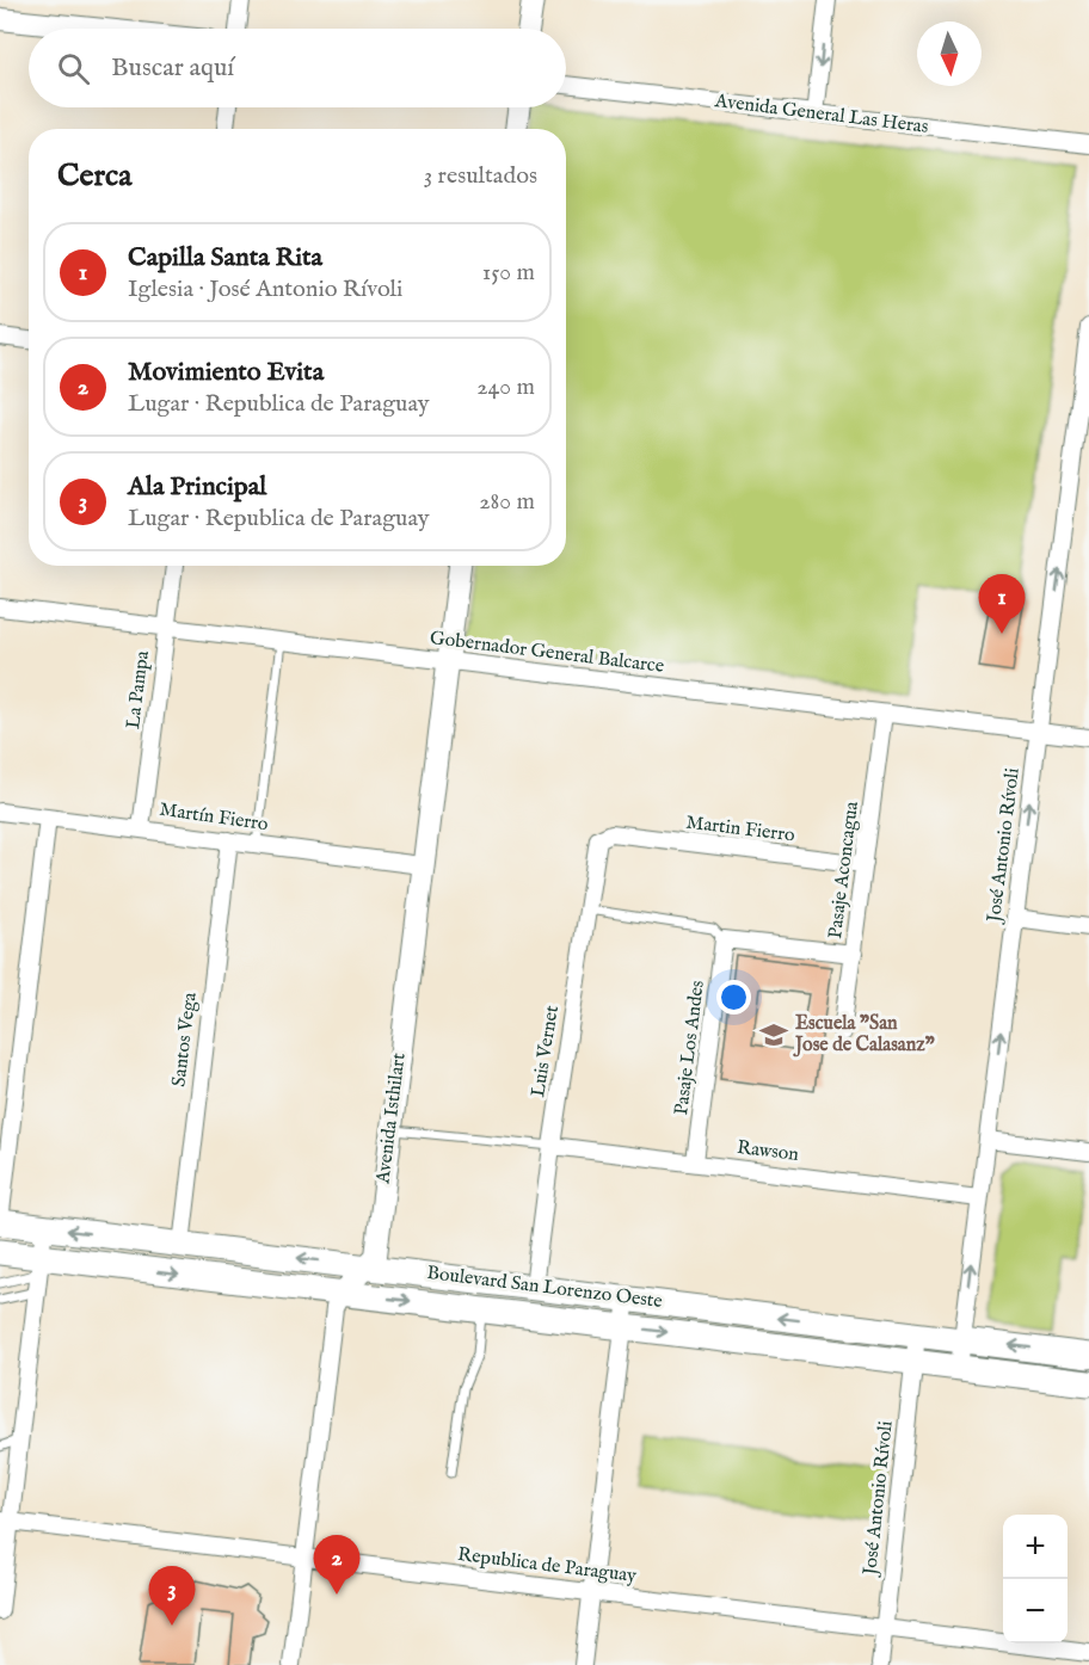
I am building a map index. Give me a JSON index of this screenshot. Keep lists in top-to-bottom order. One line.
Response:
{"streets":{"main road":["Boulevard San Lorenzo Oeste"],"street":["Avenida General Las Heras","Gobernador General Balcarce","La Pampa","Martín Fierro","Martin Fierro","José Antonio Rívoli","Pasaje Aconcagua","Santos Vega","Pasaje Los Andes","Luis Vernet","Avenida Isthilart","Rawson","Republica de Paraguay"]},"crossings":[["Gobernador General Balcarce","La Pampa"],["Gobernador General Balcarce","José Antonio Rívoli"],["Gobernador General Balcarce","Pasaje Aconcagua"],["Gobernador General Balcarce","Avenida Isthilart"],["La Pampa","Martín Fierro"],["Martín Fierro","Santos Vega"],["Martín Fierro","Avenida Isthilart"],["Martin Fierro","Pasaje Aconcagua"],["Martin Fierro","Luis Vernet"],["José Antonio Rívoli","Rawson"],["José Antonio Rívoli","Boulevard San Lorenzo Oeste"],["José Antonio Rívoli","Republica de Paraguay"],["Santos Vega","Boulevard San Lorenzo Oeste"],["Pasaje Los Andes","Rawson"],["Luis Vernet","Rawson"],["Luis Vernet","Boulevard San Lorenzo Oeste"],["Avenida Isthilart","Boulevard San Lorenzo Oeste"],["Avenida Isthilart","Republica de Paraguay"]],"one_way":["José Antonio Rívoli"],"places":{"school or university":["Escuela \"San Jose de Calasanz\""]},"north":"bottom","page":{"search":"Buscar aquí","heading":["Cerca","3 resultados"],"list":[{"mark":"1","name":"Capilla Santa Rita","note":"Iglesia · José Antonio Rívoli","value":"150 m"},{"mark":"2","name":"Movimiento Evita","note":"Lugar · Republica de Paraguay","value":"240 m"},{"mark":"3","name":"Ala Principal","note":"Lugar · Republica de Paraguay","value":"280 m"}],"pins":["1","2","3"],"map_buttons":["+","−"]}}
